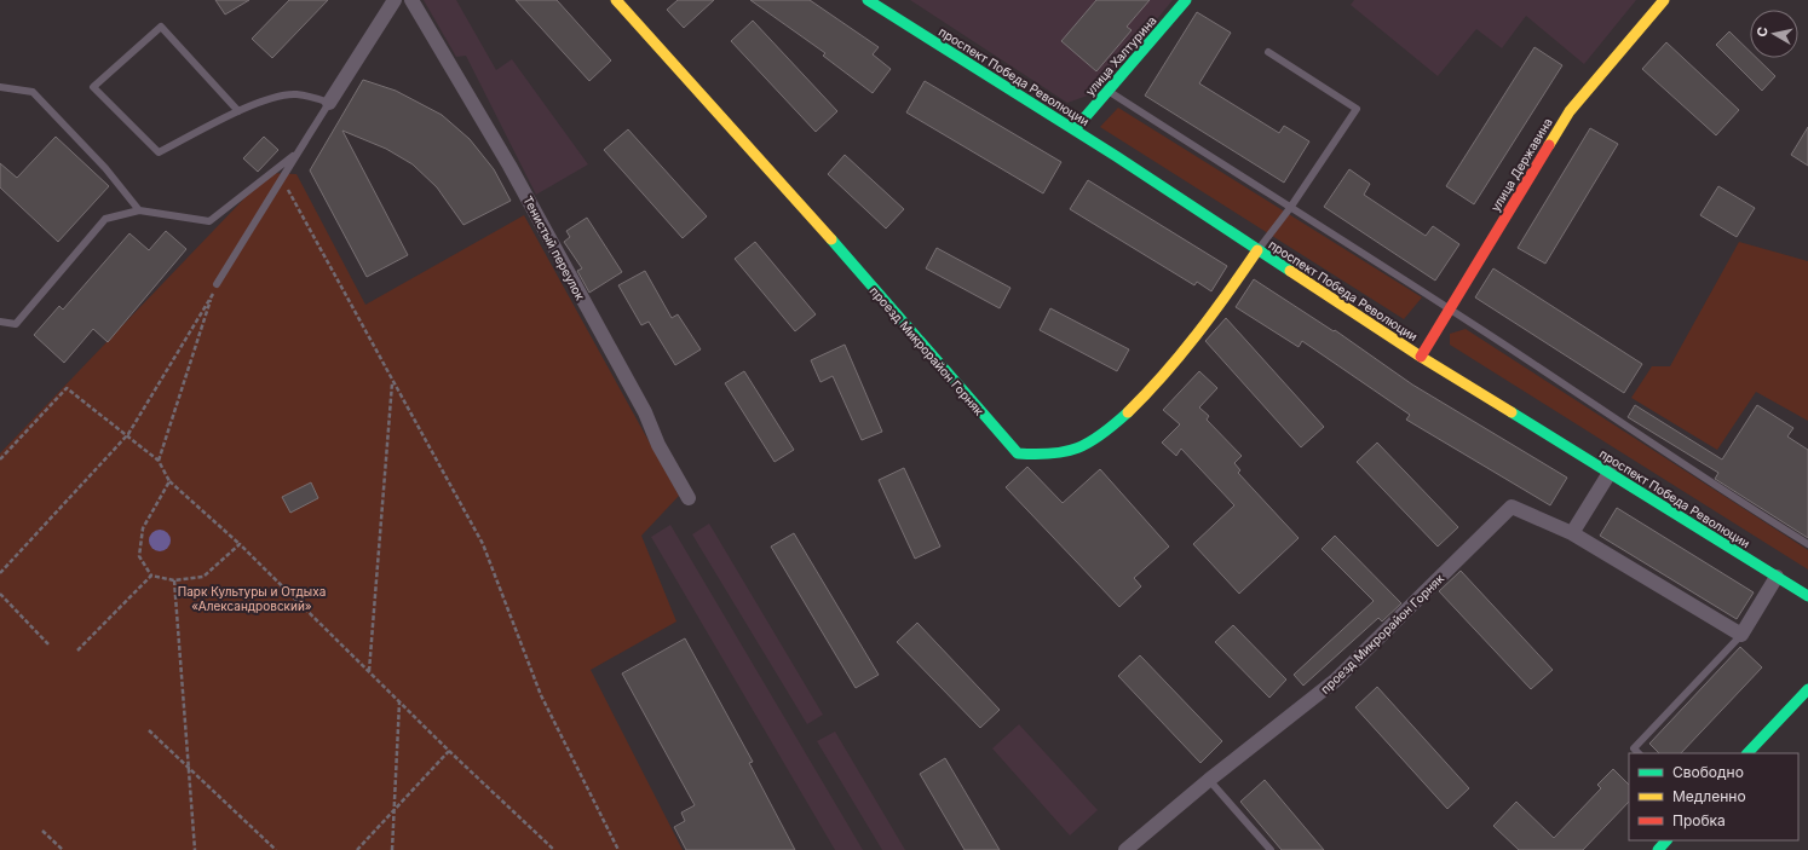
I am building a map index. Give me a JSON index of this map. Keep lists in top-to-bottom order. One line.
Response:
{"streets":{"street":["улица Халтурина","проспект Победа Революции","улица Державина","Тенистый переулок","проезд Микрорайон Горняк"]},"crossings":[["улица Халтурина","проспект Победа Революции"],["проспект Победа Революции","улица Державина"],["проспект Победа Революции","проезд Микрорайон Горняк"]],"parks":["Парк Культуры и Отдыха «Александровский»"],"legend":["Свободно","Медленно","Пробка"],"north":"left"}
